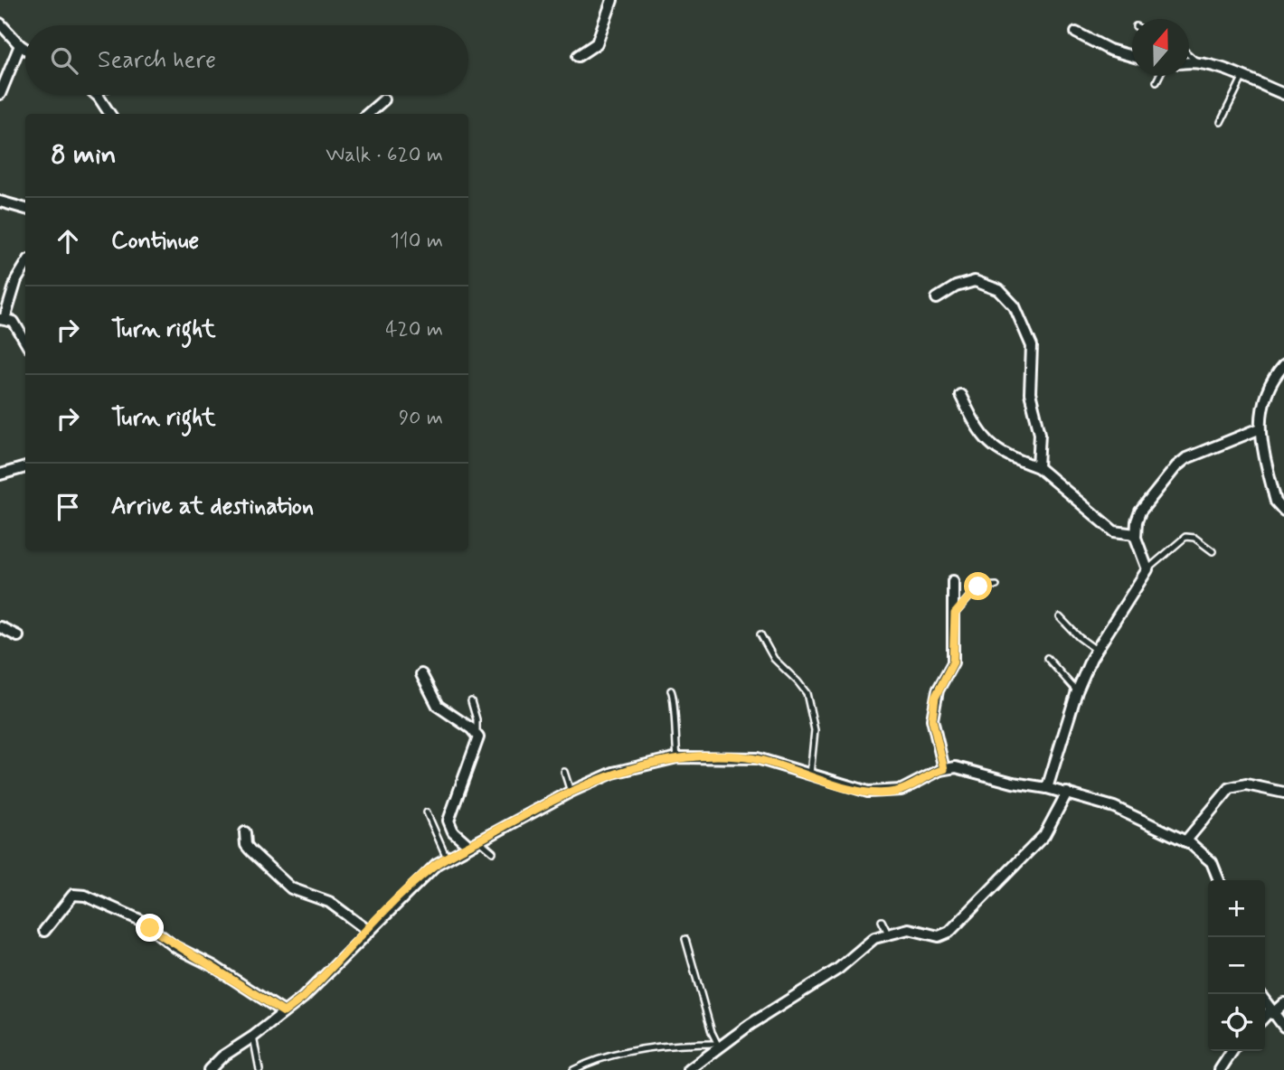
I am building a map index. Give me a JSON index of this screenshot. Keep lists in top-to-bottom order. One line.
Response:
{"north":"top","page":{"search":"Search here","heading":["8 min","Walk · 620 m"],"list":[["Continue","110 m"],["Turn right","420 m"],["Turn right","90 m"],"Arrive at destination"],"map_buttons":["+","−"]}}
